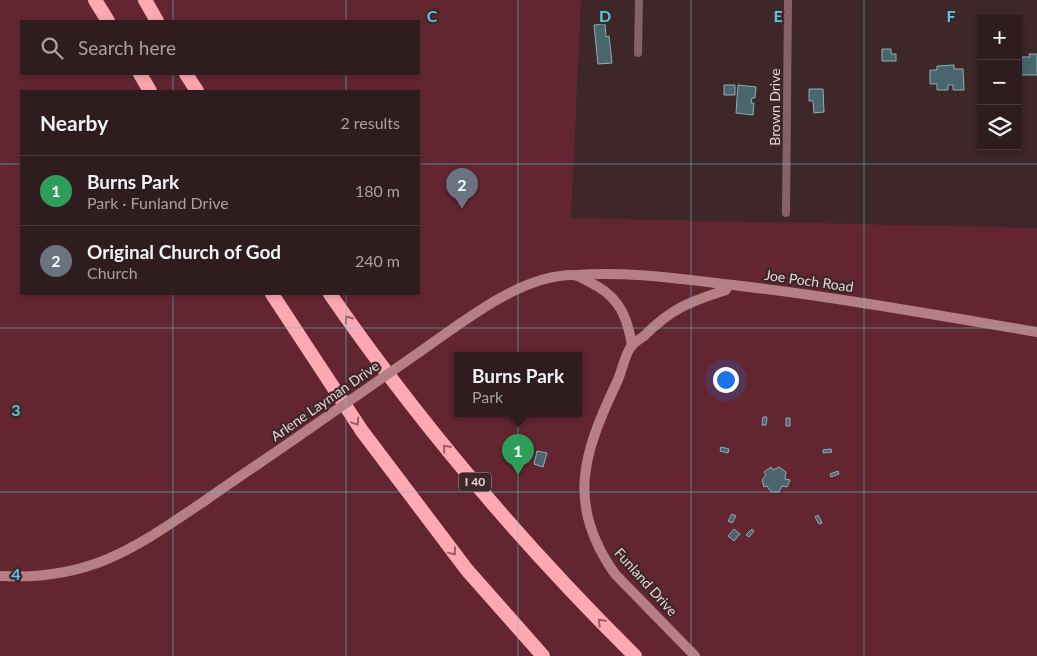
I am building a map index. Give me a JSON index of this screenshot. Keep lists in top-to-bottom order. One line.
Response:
{"streets":{"highway":["I 40"],"street":["Brown Drive","Joe Poch Road","Arlene Layman Drive","Funland Drive"]},"crossings":[["Joe Poch Road","Arlene Layman Drive"],["Joe Poch Road","Funland Drive"]],"page":{"map_buttons":["+","−"],"search":"Search here","heading":["Nearby","2 results"],"list":[{"mark":"1","name":"Burns Park","note":"Park · Funland Drive","value":"180 m"},{"mark":"2","name":"Original Church of God","note":"Church","value":"240 m"}],"pins":["2","1"],"popup":["Burns Park","Park"]},"grid":{"columns":["C","D","E","F"],"rows":["3","4"]}}
